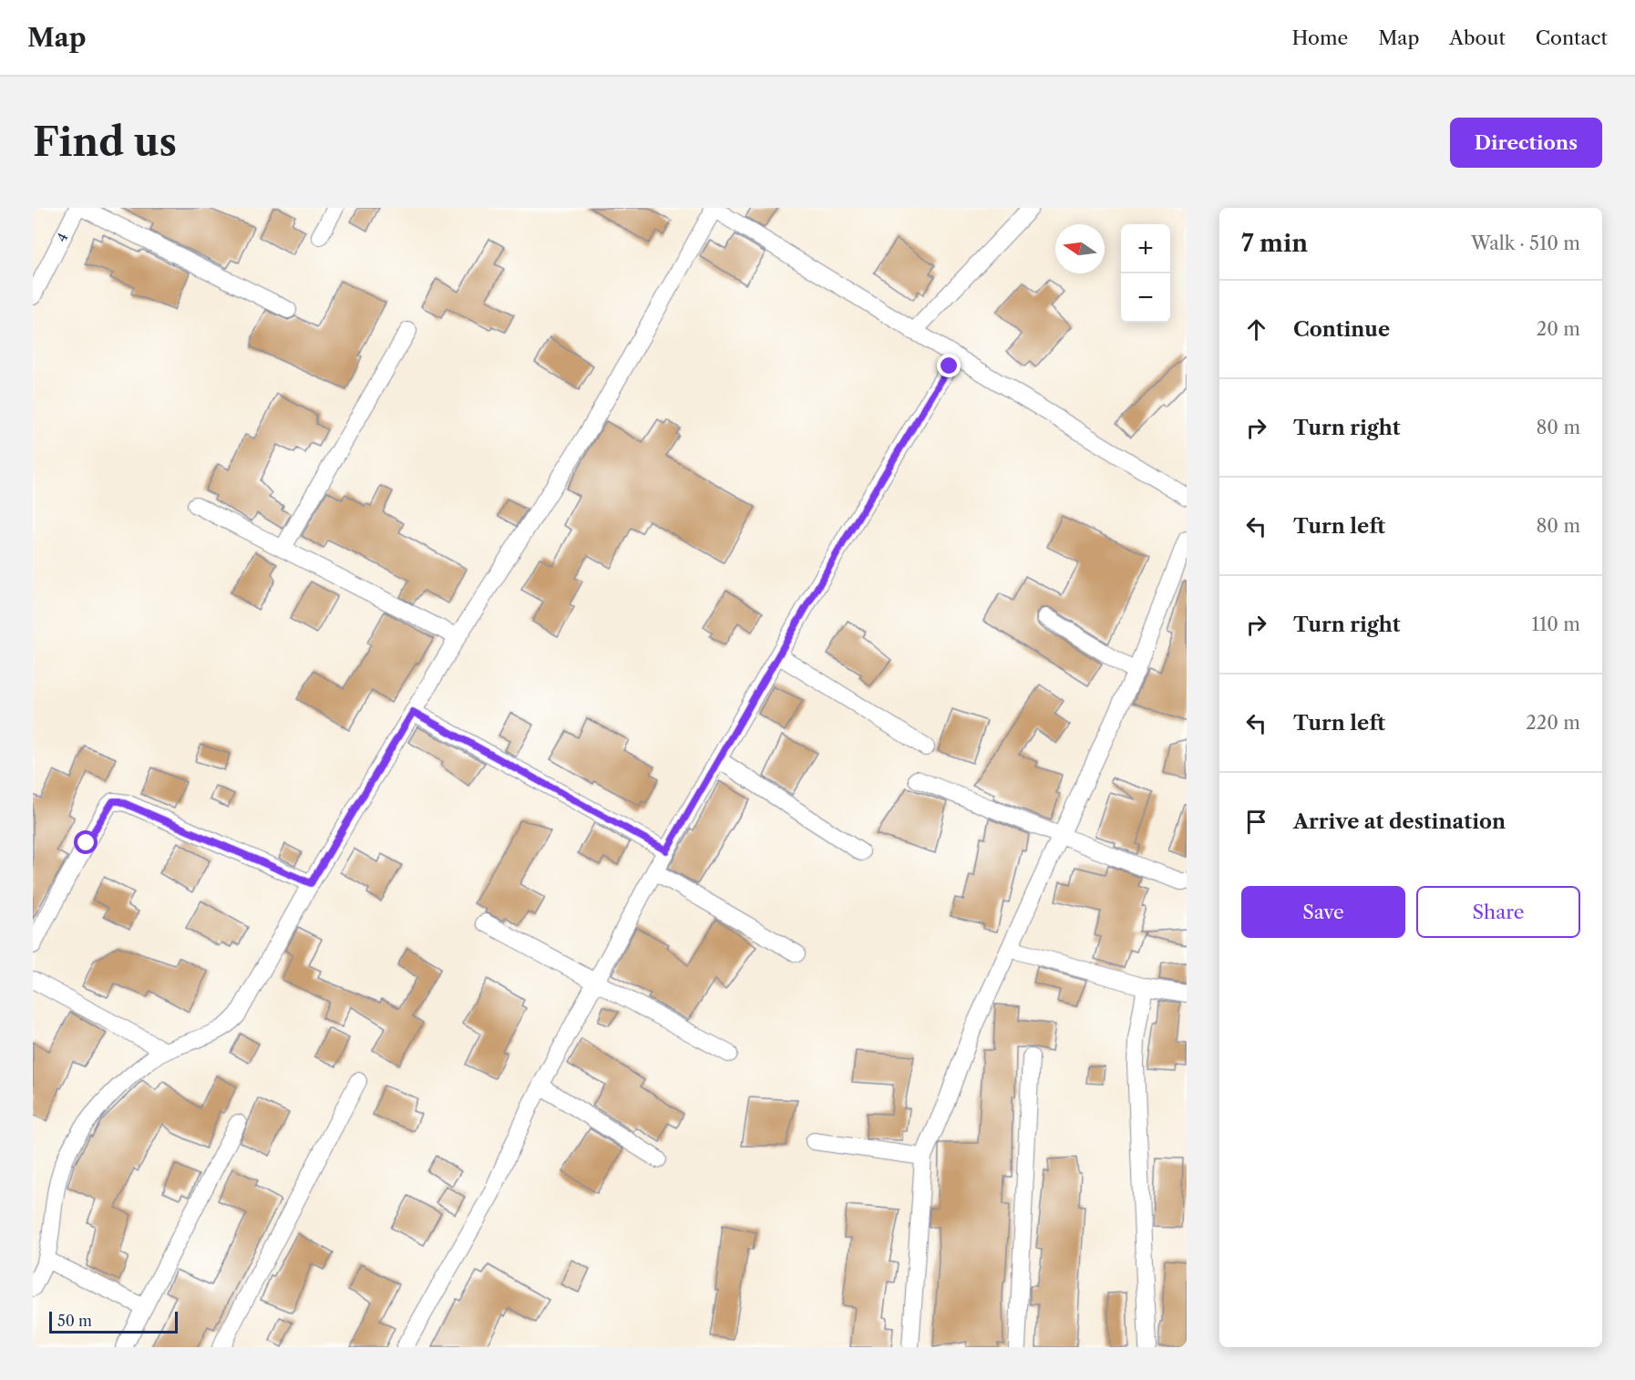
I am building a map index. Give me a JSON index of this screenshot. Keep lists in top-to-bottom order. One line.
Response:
{"streets":{"street":["4"]},"scale_bar":"50 m","north":"left","page":{"header":"Map","nav":["Home","Map","About","Contact"],"buttons":["Directions",["Save","Share"]],"title":"Find us","heading":["7 min","Walk · 510 m"],"map_buttons":["+","−"],"list":[["Continue","20 m"],["Turn right","80 m"],["Turn left","80 m"],["Turn right","110 m"],["Turn left","220 m"],"Arrive at destination"],"scale":"50 m"}}
